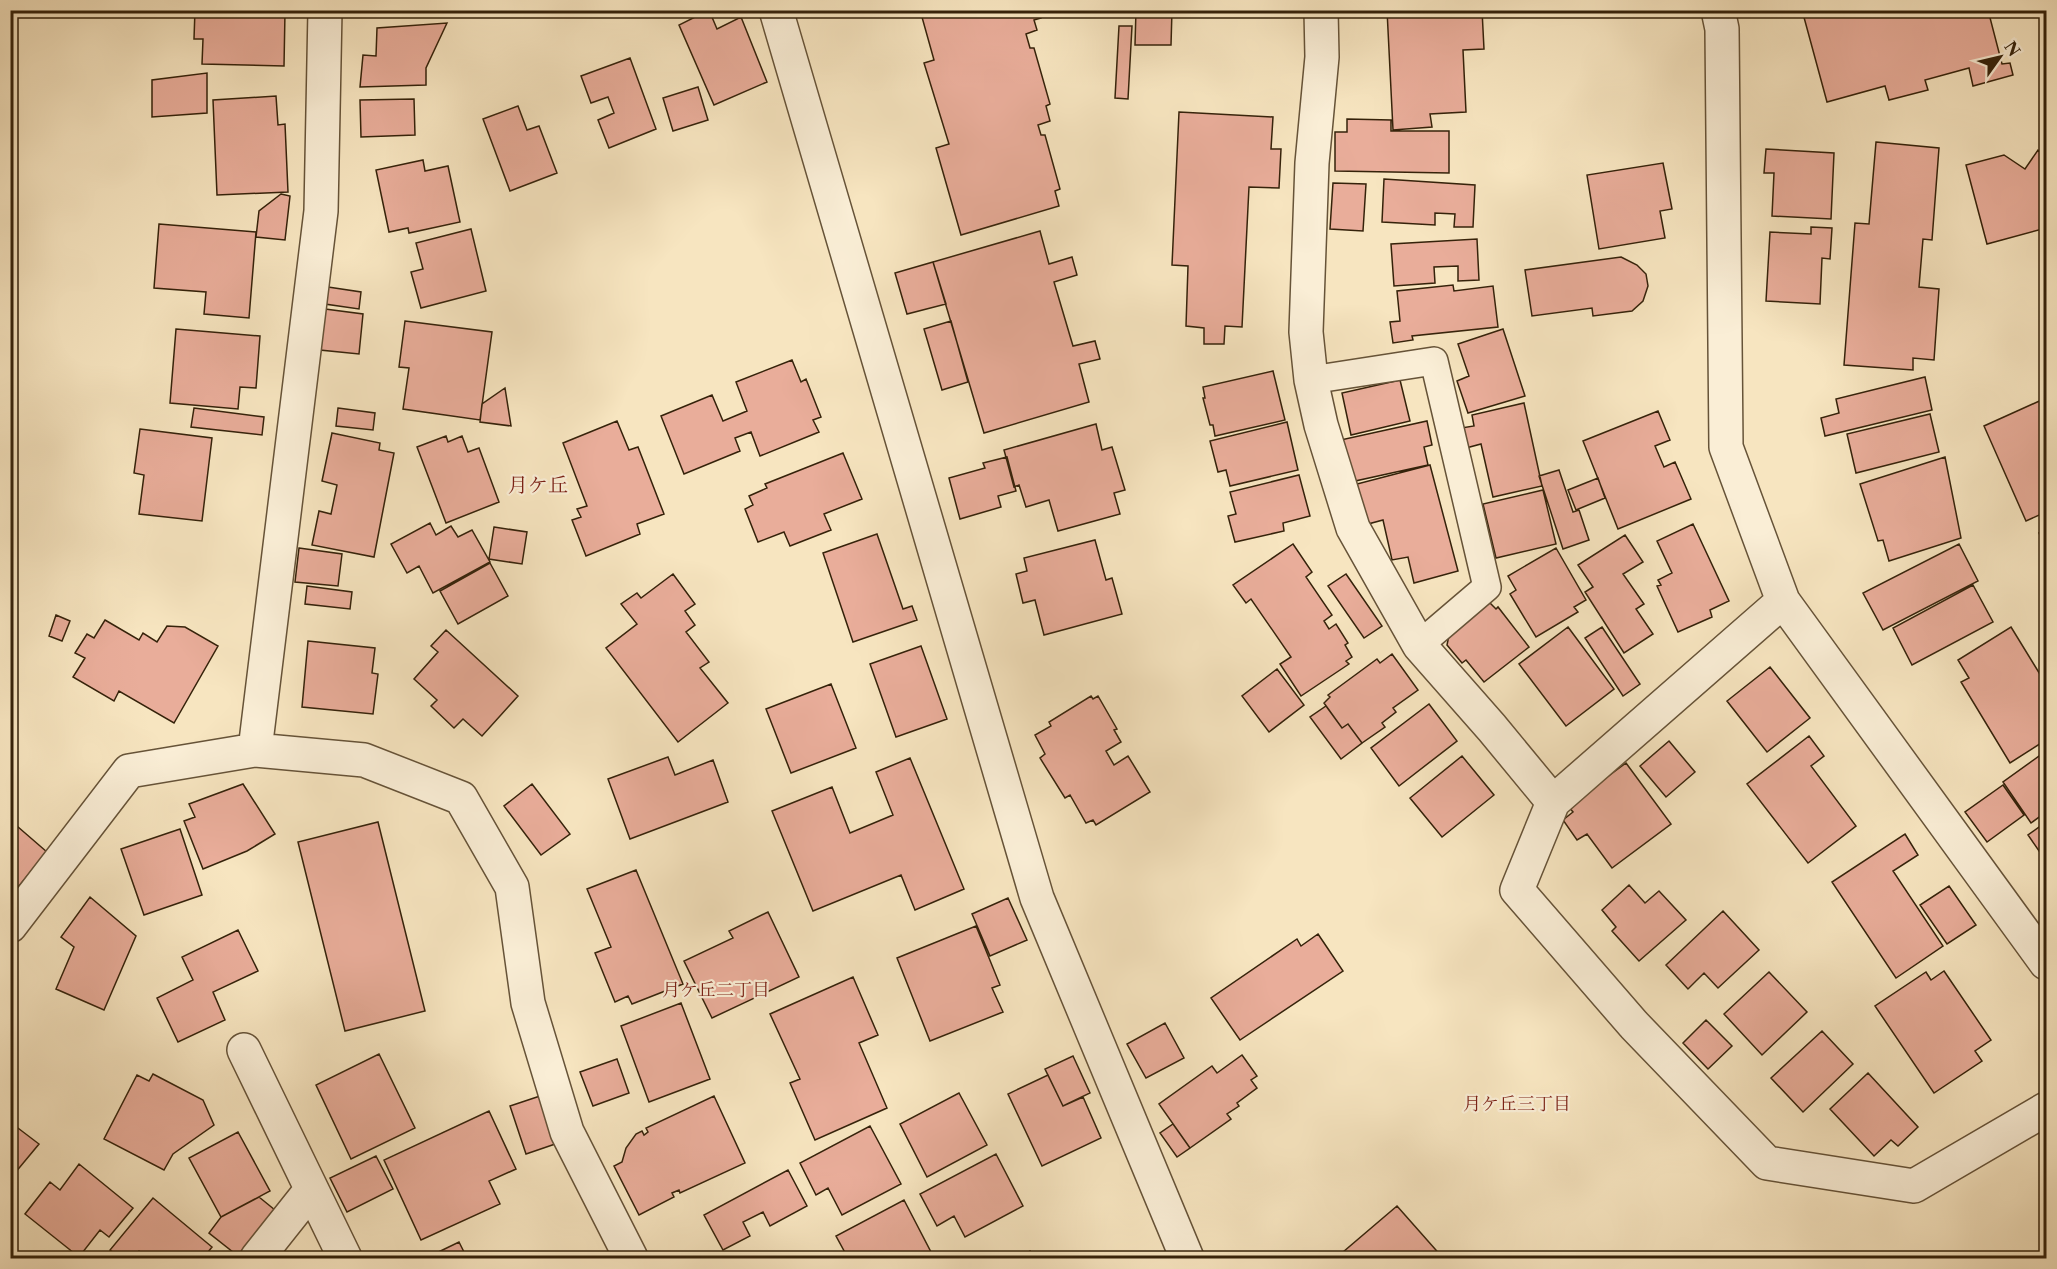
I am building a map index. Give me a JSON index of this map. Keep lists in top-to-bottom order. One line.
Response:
{"districts":["月ケ丘","月ケ丘二丁目","月ケ丘三丁目"],"north":"top right"}
